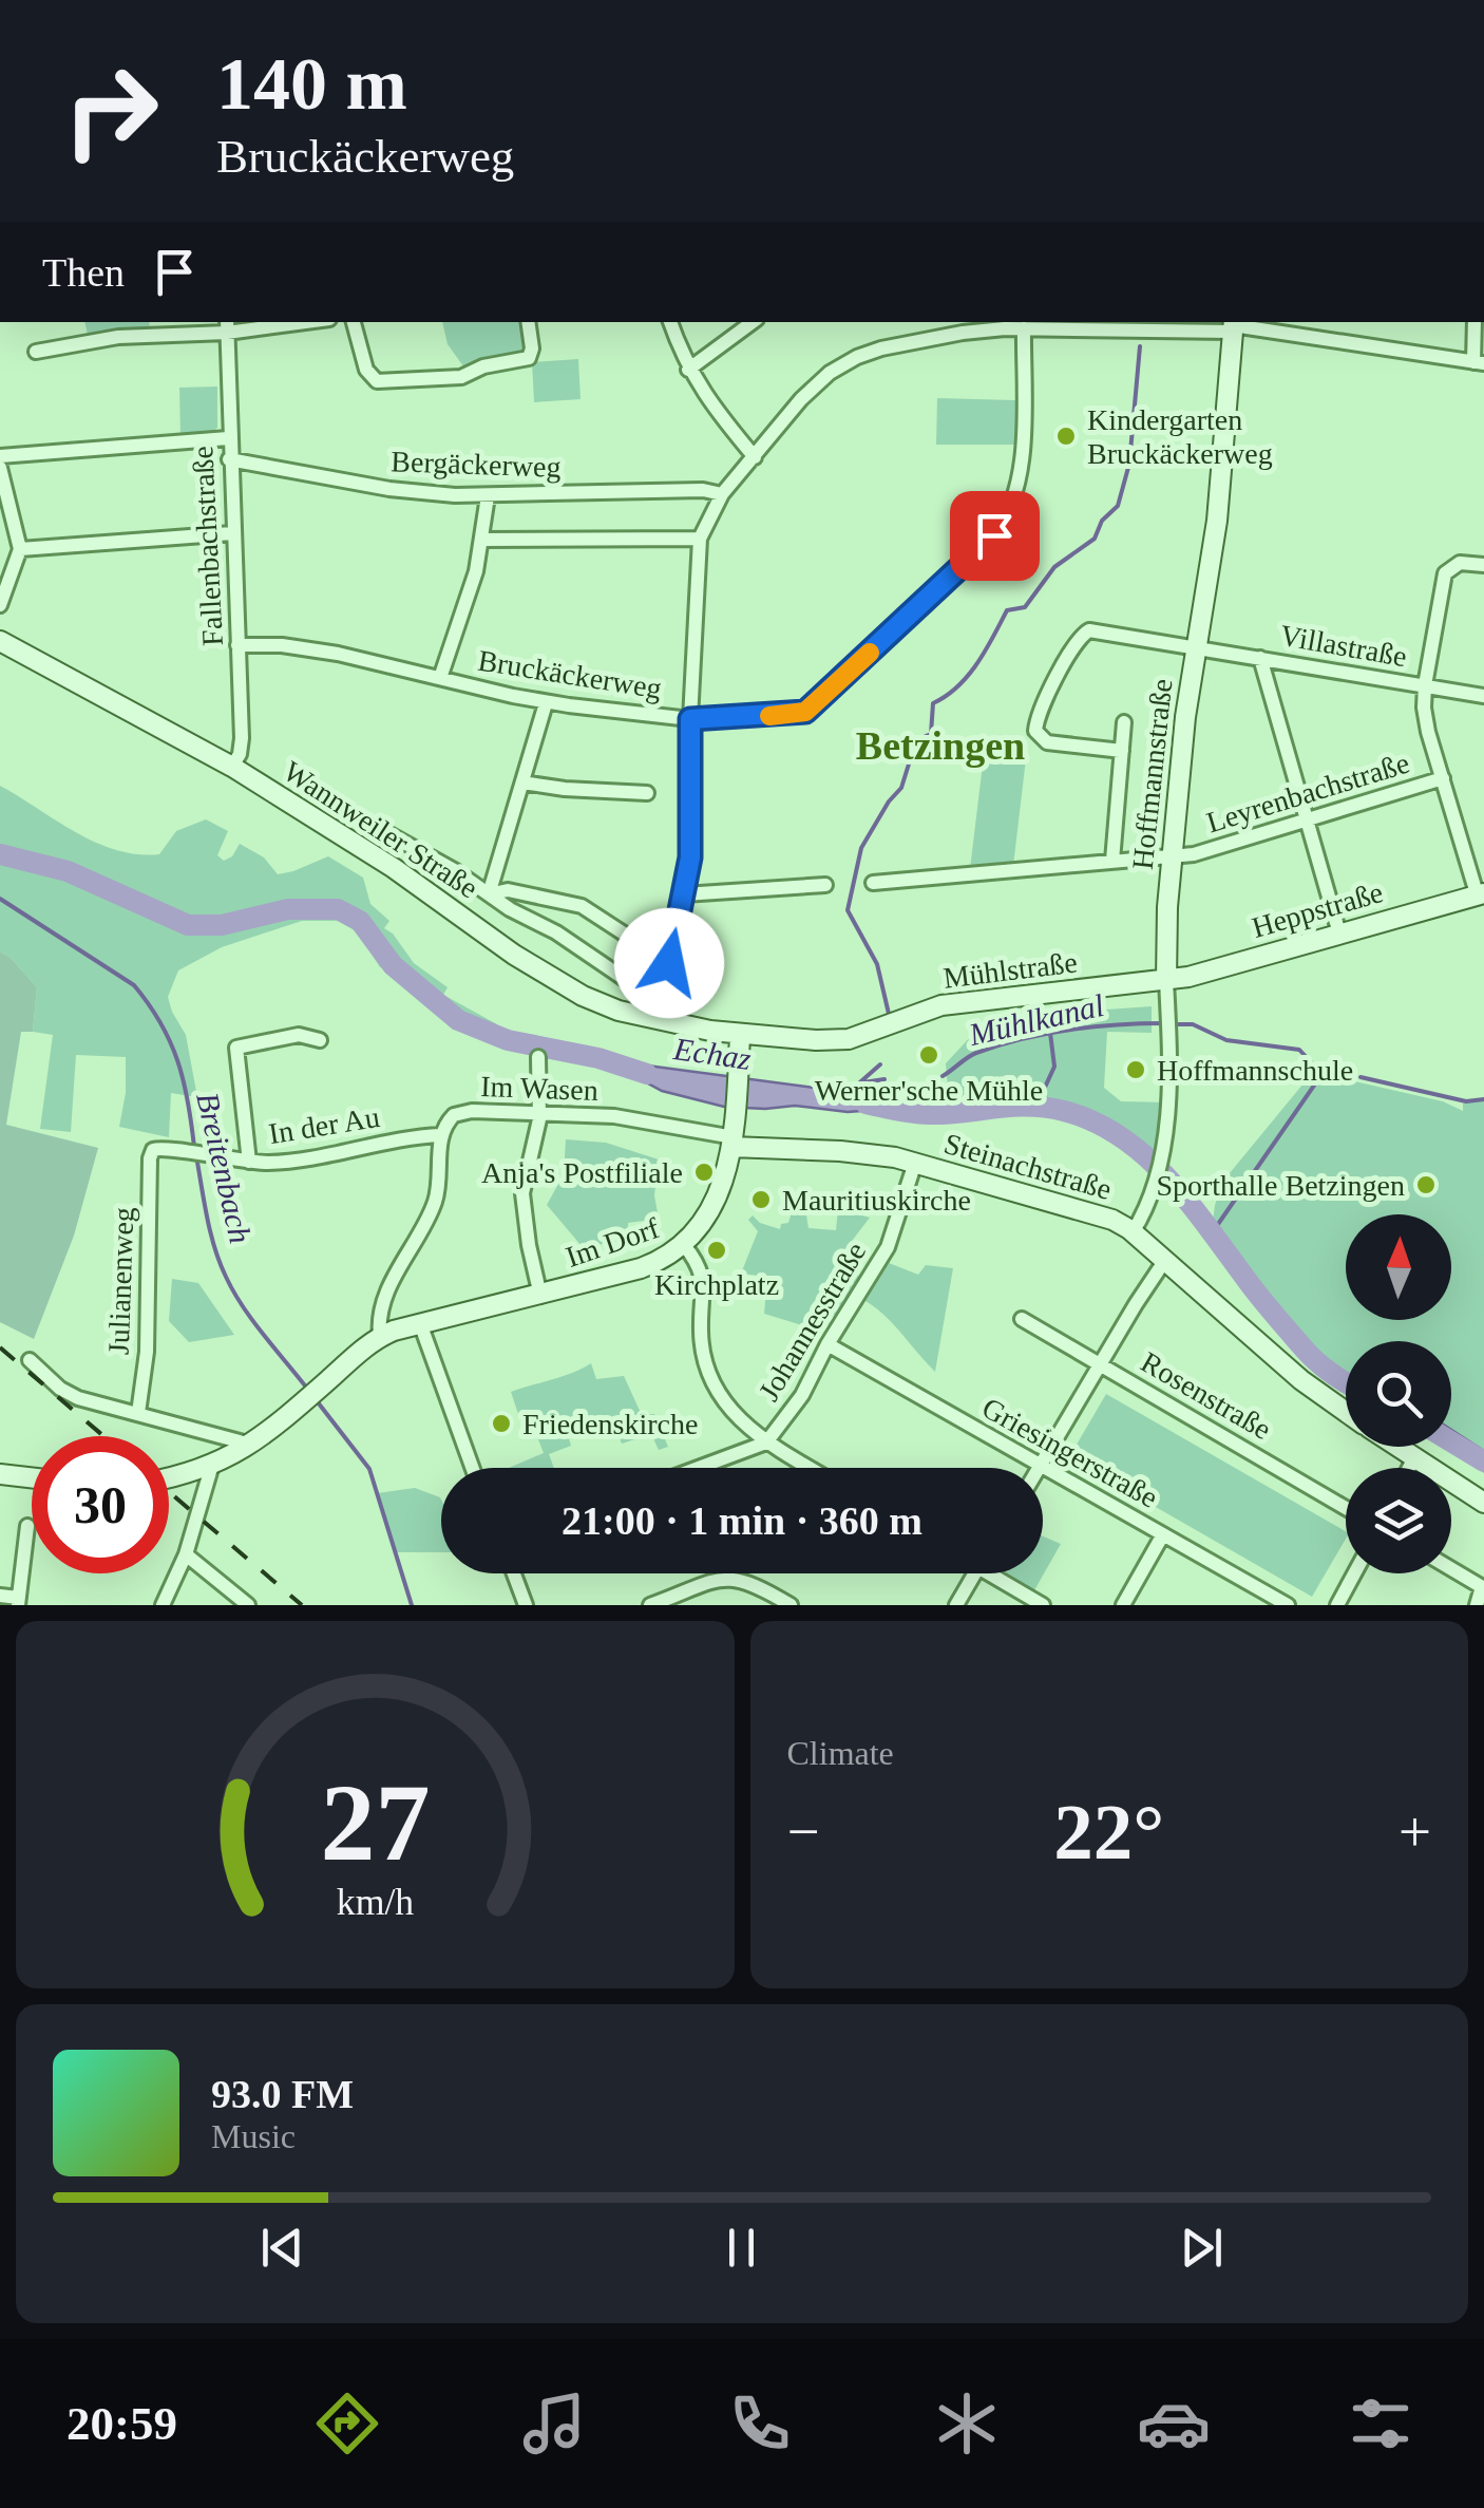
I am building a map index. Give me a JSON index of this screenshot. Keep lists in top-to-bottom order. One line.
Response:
{"streets":{"street":["Bergäckerweg","Fallenbachstraße","Villastraße","Bruckäckerweg","Hoffmannstraße","Leyrenbachstraße","Wannweiler Straße","Heppstraße","Mühlstraße","Im Wasen","In der Au","Steinachstraße","Im Dorf","Julianenweg","Johannesstraße","Rosenstraße","Griesingerstraße"]},"crossings":[["Bergäckerweg","Fallenbachstraße"],["Fallenbachstraße","Bruckäckerweg"],["Fallenbachstraße","Wannweiler Straße"],["Villastraße","Hoffmannstraße"],["Hoffmannstraße","Leyrenbachstraße"],["Hoffmannstraße","Heppstraße"],["Hoffmannstraße","Mühlstraße"],["Hoffmannstraße","Steinachstraße"],["Wannweiler Straße","Mühlstraße"],["Wannweiler Straße","Im Dorf"],["Heppstraße","Mühlstraße"],["Mühlstraße","Im Dorf"],["Im Wasen","In der Au"],["Im Wasen","Steinachstraße"],["Im Wasen","Im Dorf"],["In der Au","Julianenweg"],["Steinachstraße","Im Dorf"],["Steinachstraße","Johannesstraße"],["Johannesstraße","Griesingerstraße"]],"districts":["Betzingen"],"water":["Mühlkanal","Echaz","Breitenbach"],"places":["Kindergarten Bruckäckerweg","Werner'sche Mühle","Hoffmannschule","Anja's Postfiliale","Sporthalle Betzingen","Mauritiuskirche","Kirchplatz","Friedenskirche"],"north":"top","page":{"turn":["140 m","Bruckäckerweg"],"then":"Then","limit":"30","trip":"21:00 · 1 min · 360 m","tile":"Climate","heat":["−","22°","+"],"song":["93.0 FM","Music"],"tabs":"20:59","gauge":["27","km/h"]}}
